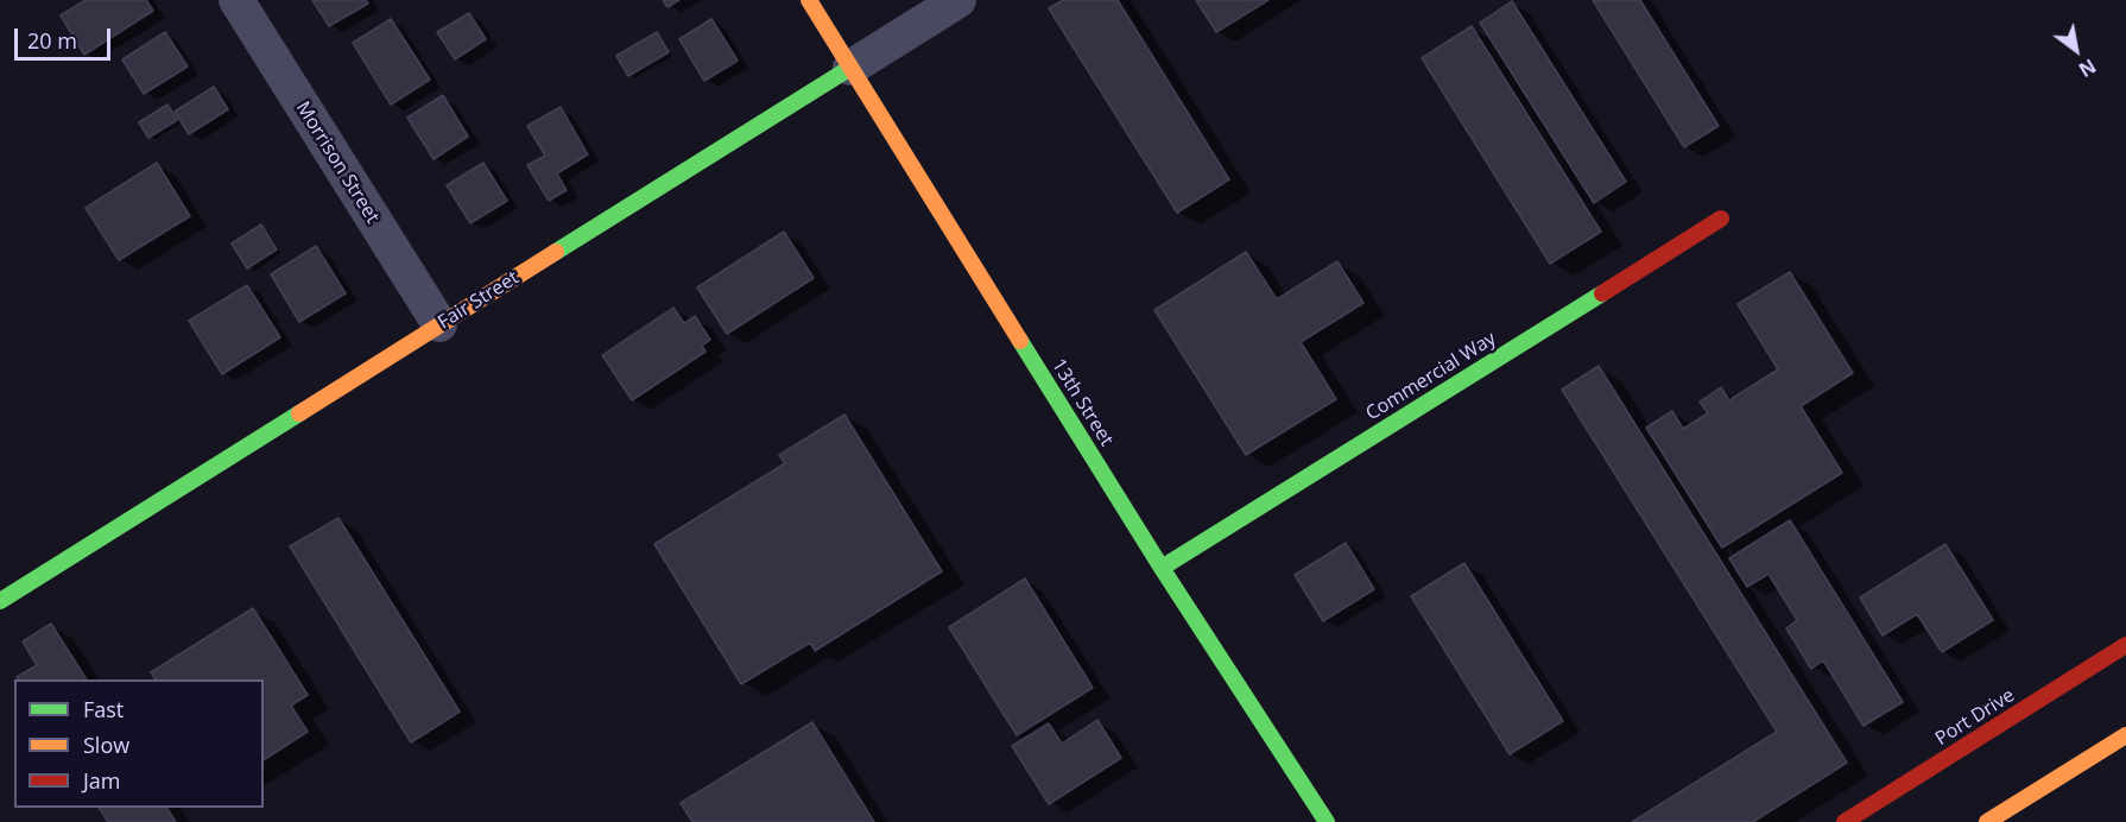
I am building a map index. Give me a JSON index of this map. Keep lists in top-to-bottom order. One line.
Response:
{"streets":{"street":["Morrison Street","Fair Street","Commercial Way","13th Street","Port Drive"]},"crossings":[["Morrison Street","Fair Street"],["Fair Street","13th Street"],["Commercial Way","13th Street"]],"legend":["Fast","Slow","Jam"],"scale_bar":"20 m","north":"bottom right"}
